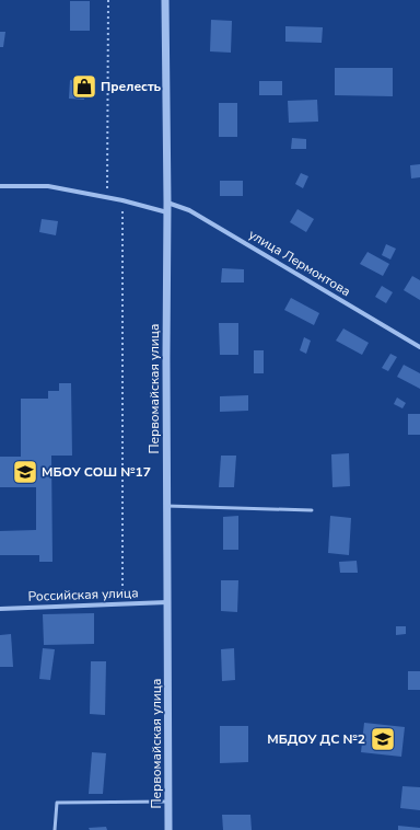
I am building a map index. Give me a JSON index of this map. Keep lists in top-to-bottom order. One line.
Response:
{"streets":{"street":["улица Лермонтова","Первомайская улица","Российская улица"]},"crossings":[["улица Лермонтова","Первомайская улица"],["Первомайская улица","Российская улица"]],"places":{"shop":["Прелесть"],"school or university":["МБОУ СОШ №17","МБДОУ ДС №2"]}}
